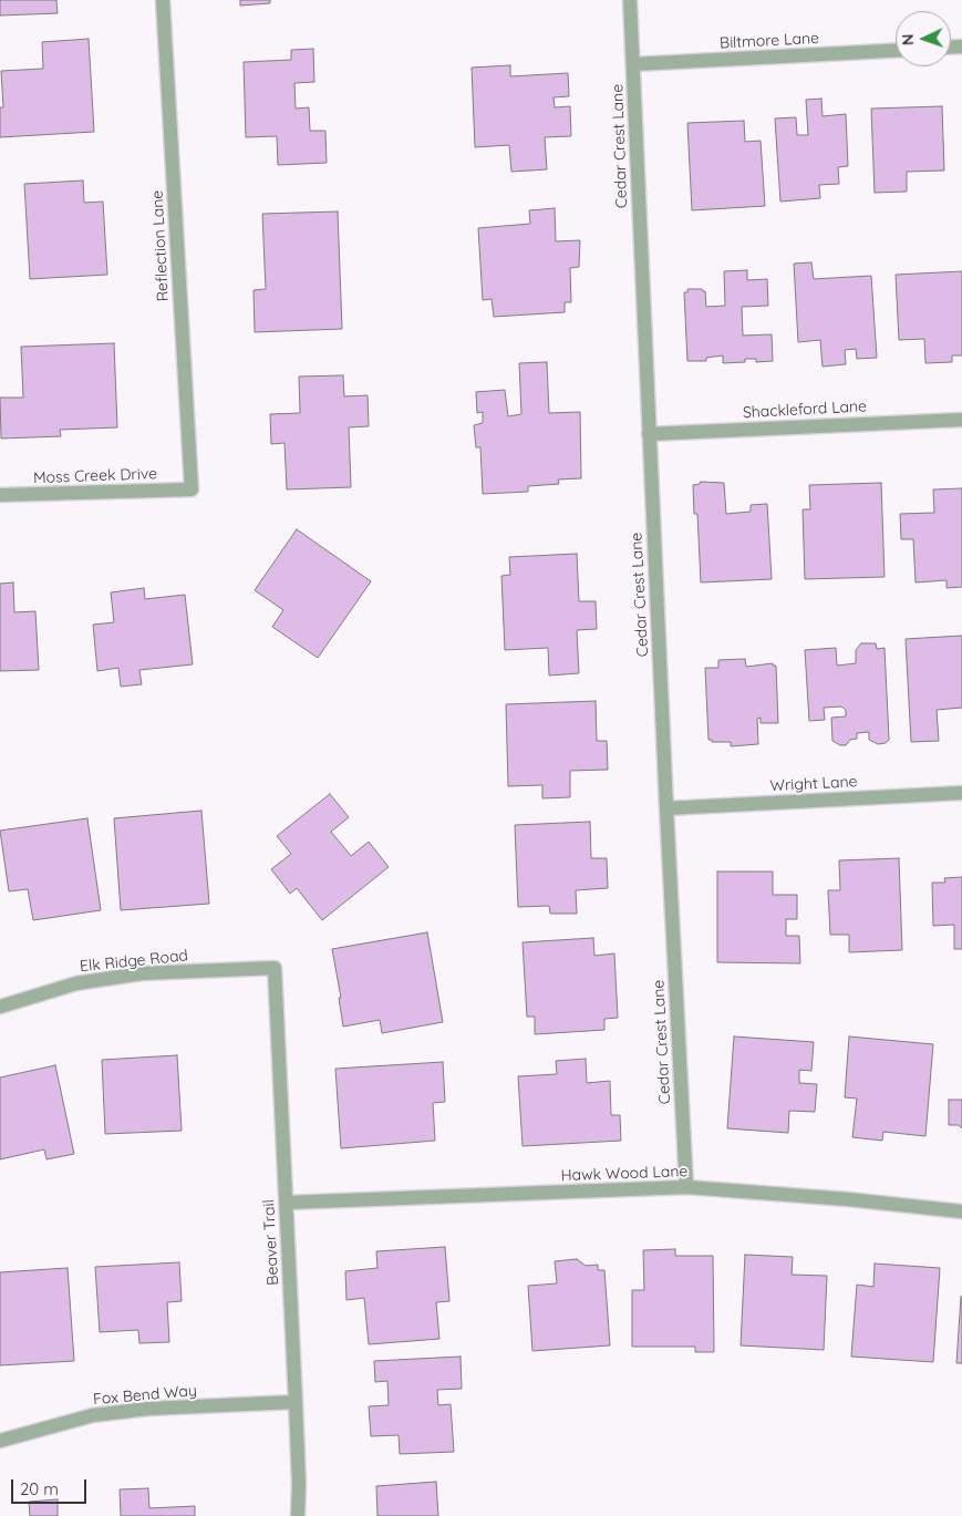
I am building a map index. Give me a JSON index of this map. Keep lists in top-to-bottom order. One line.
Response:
{"streets":{"street":["Biltmore Lane","Cedar Crest Lane","Reflection Lane","Shackleford Lane","Moss Creek Drive","Wright Lane","Elk Ridge Road","Hawk Wood Lane","Beaver Trail","Fox Bend Way"]},"crossings":[["Biltmore Lane","Cedar Crest Lane"],["Cedar Crest Lane","Shackleford Lane"],["Cedar Crest Lane","Wright Lane"],["Cedar Crest Lane","Hawk Wood Lane"],["Reflection Lane","Moss Creek Drive"],["Elk Ridge Road","Beaver Trail"],["Hawk Wood Lane","Beaver Trail"],["Beaver Trail","Fox Bend Way"]],"scale_bar":"20 m","north":"left"}
